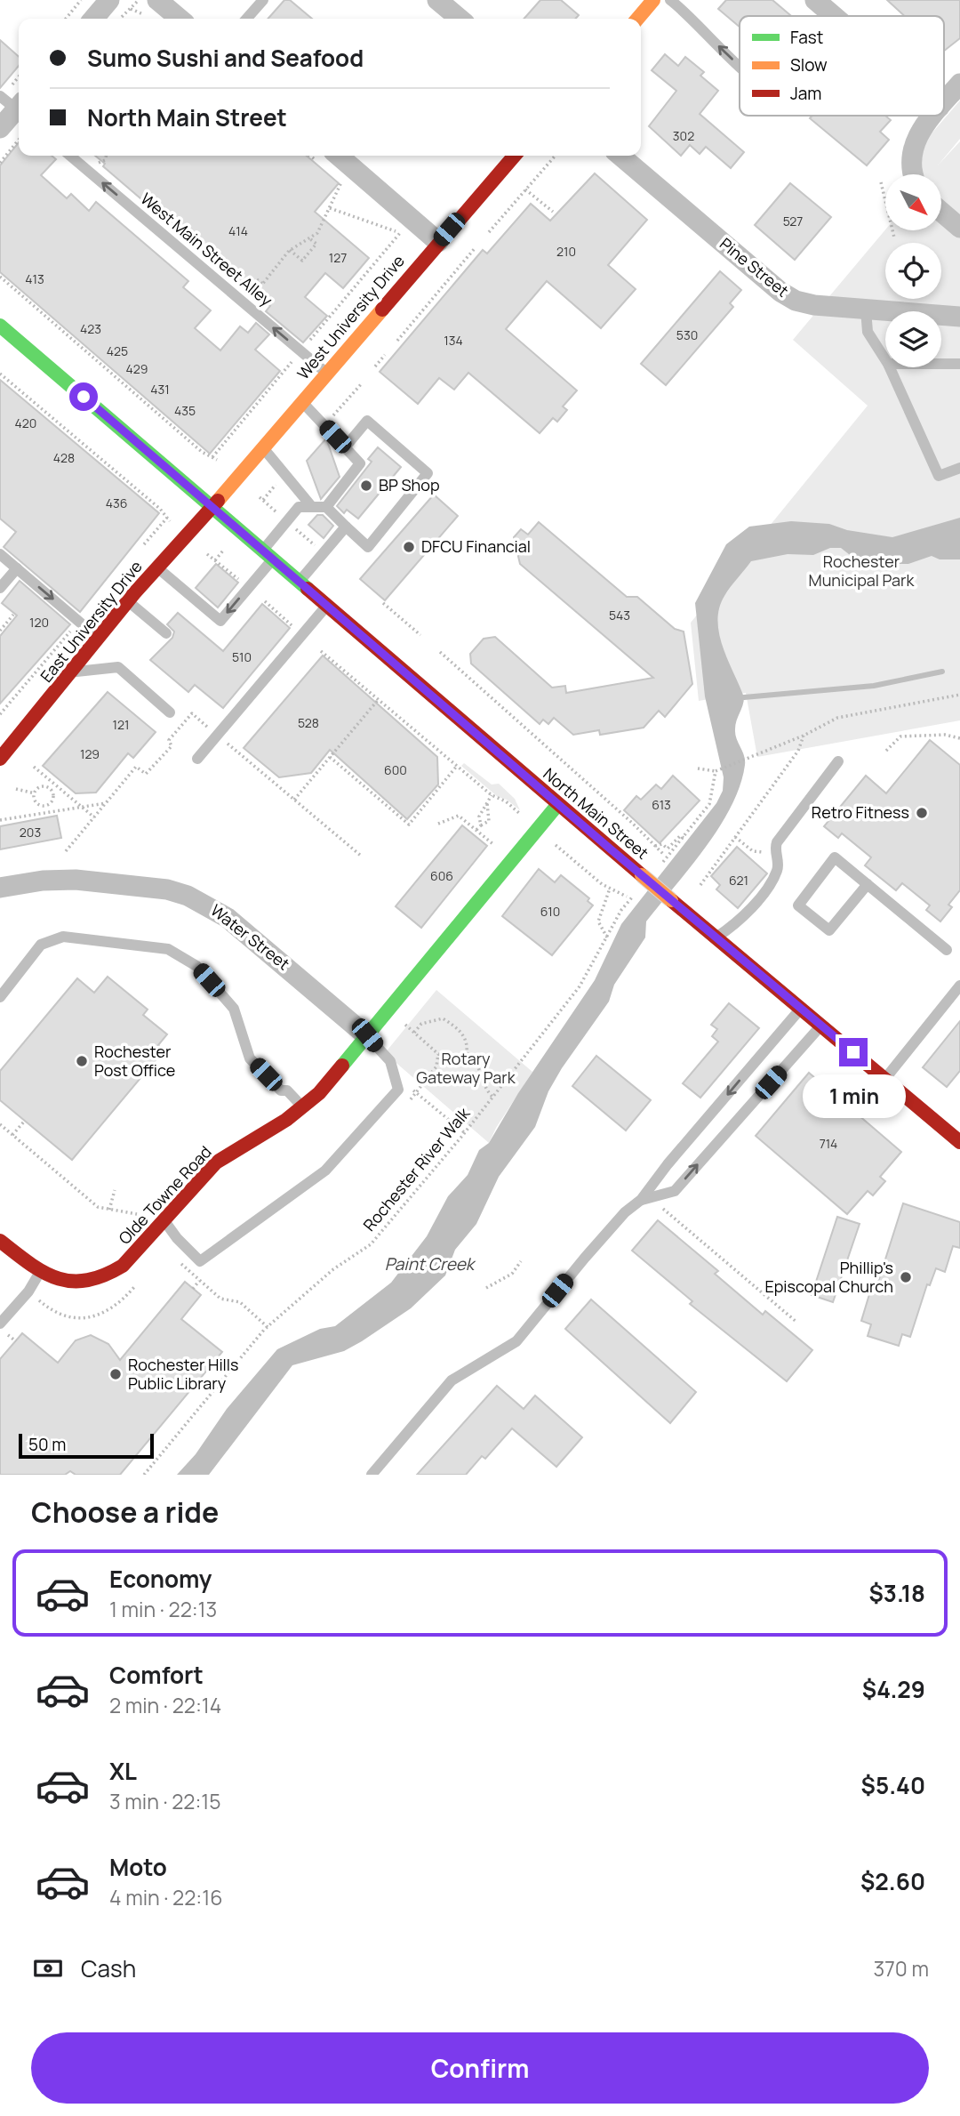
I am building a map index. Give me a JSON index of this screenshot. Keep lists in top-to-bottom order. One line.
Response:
{"streets":{"main road":["West University Drive","East University Drive","North Main Street","Olde Towne Road"],"street":["Pine Street","Water Street"],"lane":["West Main Street Alley"],"path":["Rochester River Walk"]},"crossings":[["West Main Street Alley","West University Drive"],["West University Drive","East University Drive"],["West University Drive","North Main Street"],["East University Drive","North Main Street"],["North Main Street","Olde Towne Road"],["Water Street","Olde Towne Road"]],"one_way":["West Main Street Alley"],"water":["Paint Creek"],"parks":["Rochester Municipal Park","Rotary Gateway Park"],"places":["BP Shop","DFCU Financial","Retro Fitness","Rochester Post Office","Phillip's Episcopal Church","Rochester Hills Public Library"],"house_numbers":["302","527","414","210","127","413","423","530","134","425","429","431","435","420","428","436","543","120","510","528","121","129","600","613","203","606","621","610","714"],"legend":["Fast","Slow","Jam"],"scale_bar":"50 m","north":"bottom right","page":{"banner":["Sumo Sushi and Seafood","North Main Street"],"bubble":"1 min","scale":"50 m","heading":"Choose a ride","list":[{"name":"Economy","note":"1 min · 22:13","value":"$3.18"},{"name":"Comfort","note":"2 min · 22:14","value":"$4.29"},{"name":"XL","note":"3 min · 22:15","value":"$5.40"},{"name":"Moto","note":"4 min · 22:16","value":"$2.60"}],"pay":["Cash","370 m"],"buttons":"Confirm"}}
